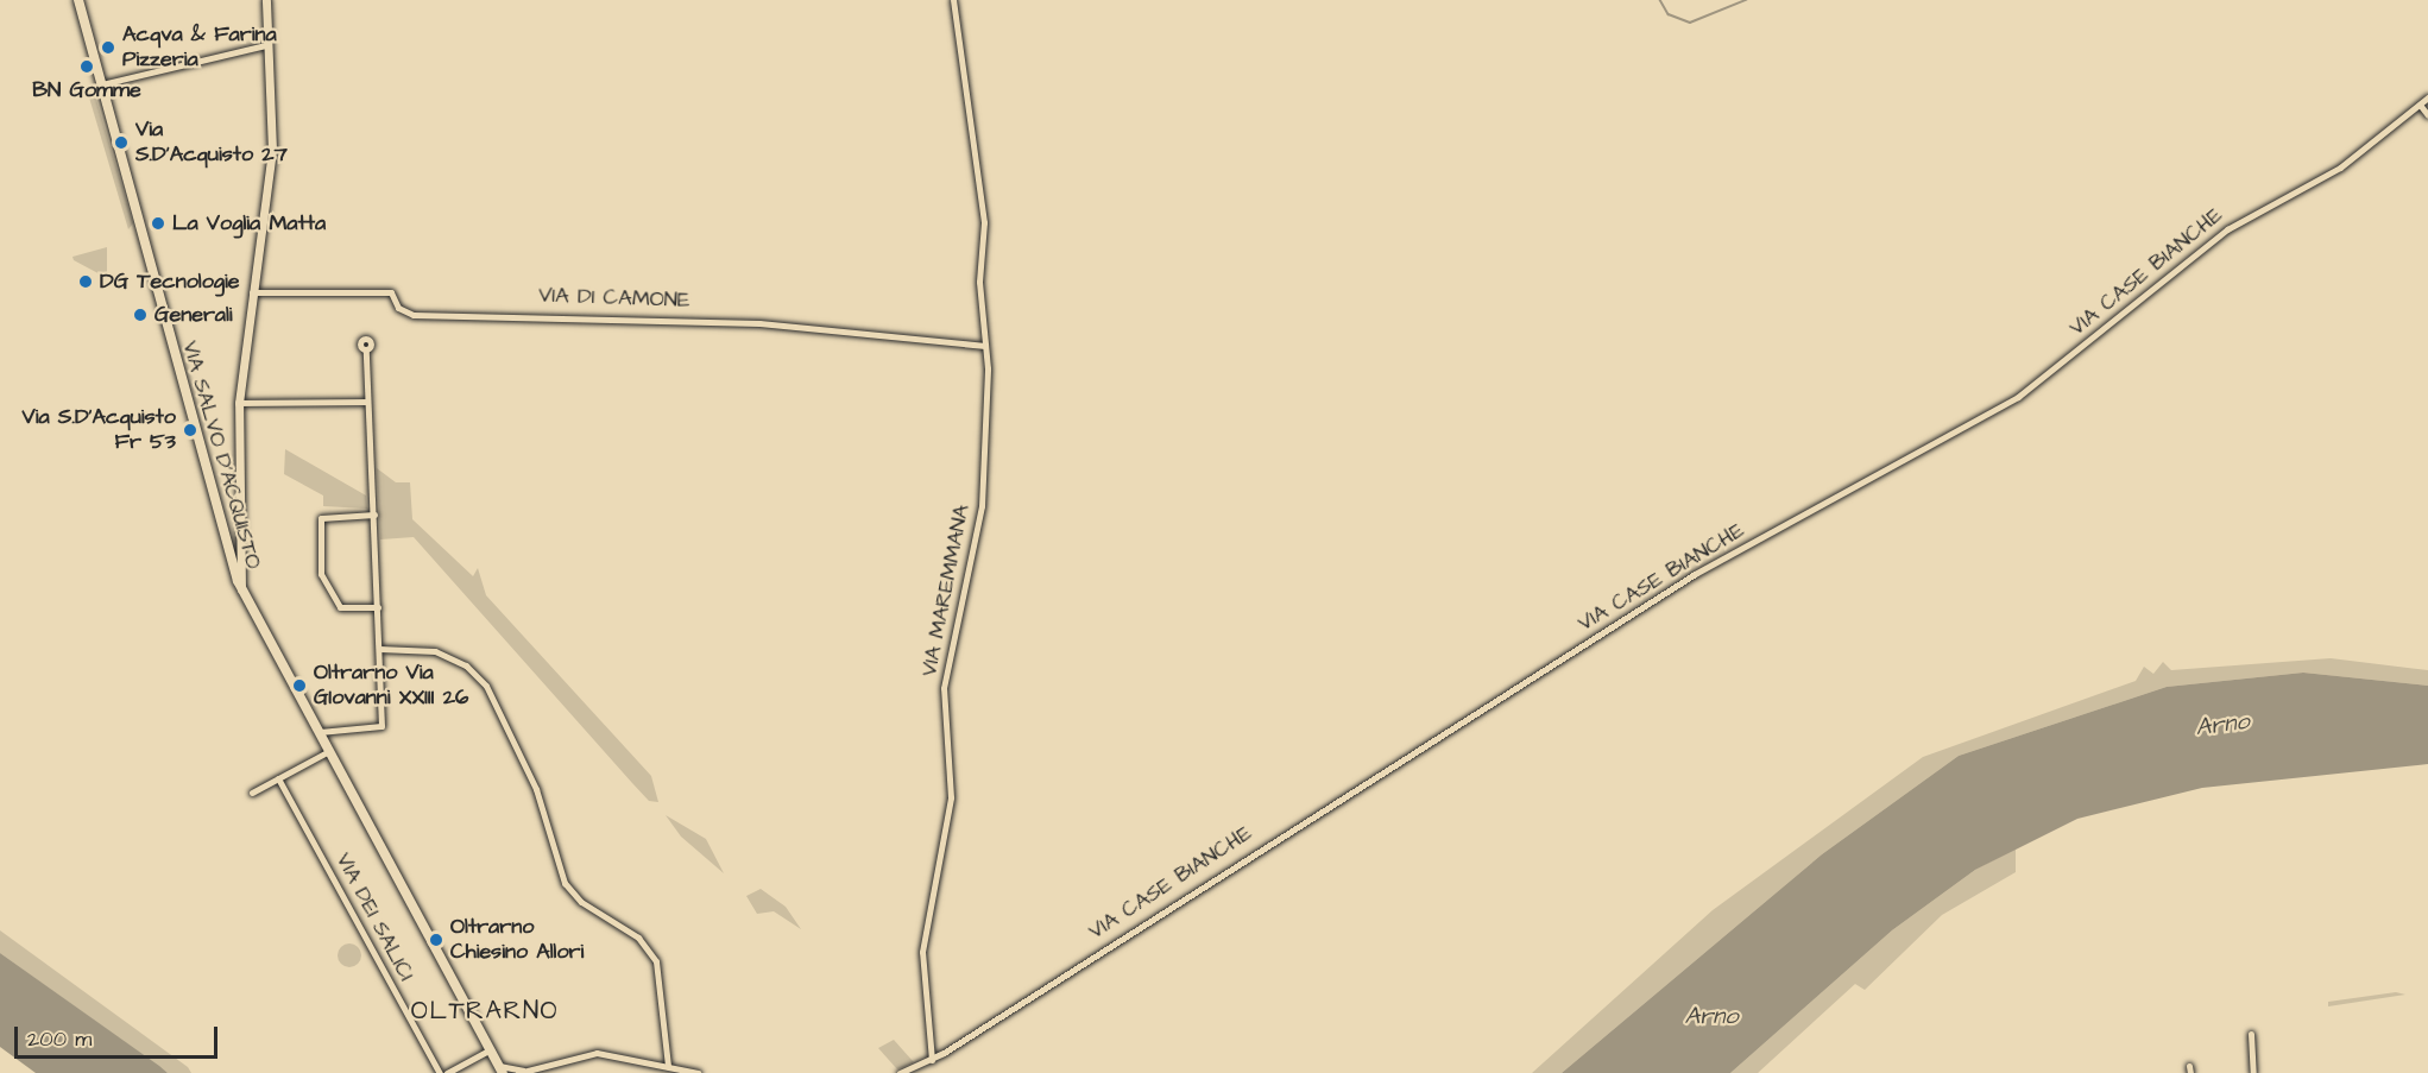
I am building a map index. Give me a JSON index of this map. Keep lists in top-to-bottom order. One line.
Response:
{"streets":{"main road":["VIA SALVO D'ACQUISTO"],"street":["VIA CASE BIANCHE","VIA DI CAMONE","VIA MAREMMANA","VIA DEI SALICI"]},"crossings":[["VIA CASE BIANCHE","VIA MAREMMANA"],["VIA DI CAMONE","VIA MAREMMANA"]],"districts":["OLTRARNO"],"water":["Arno"],"places":["Acqva & Farina Pizzeria","BN Gomme","Via S.D’Acquisto 27","La Voglia Matta","DG Tecnologie","Generali","Via S.D'Acquisto Fr 53","Oltrarno Via GIovanni XXIII 26","Oltrarno Chiesino Allori"],"scale_bar":"200 m"}
